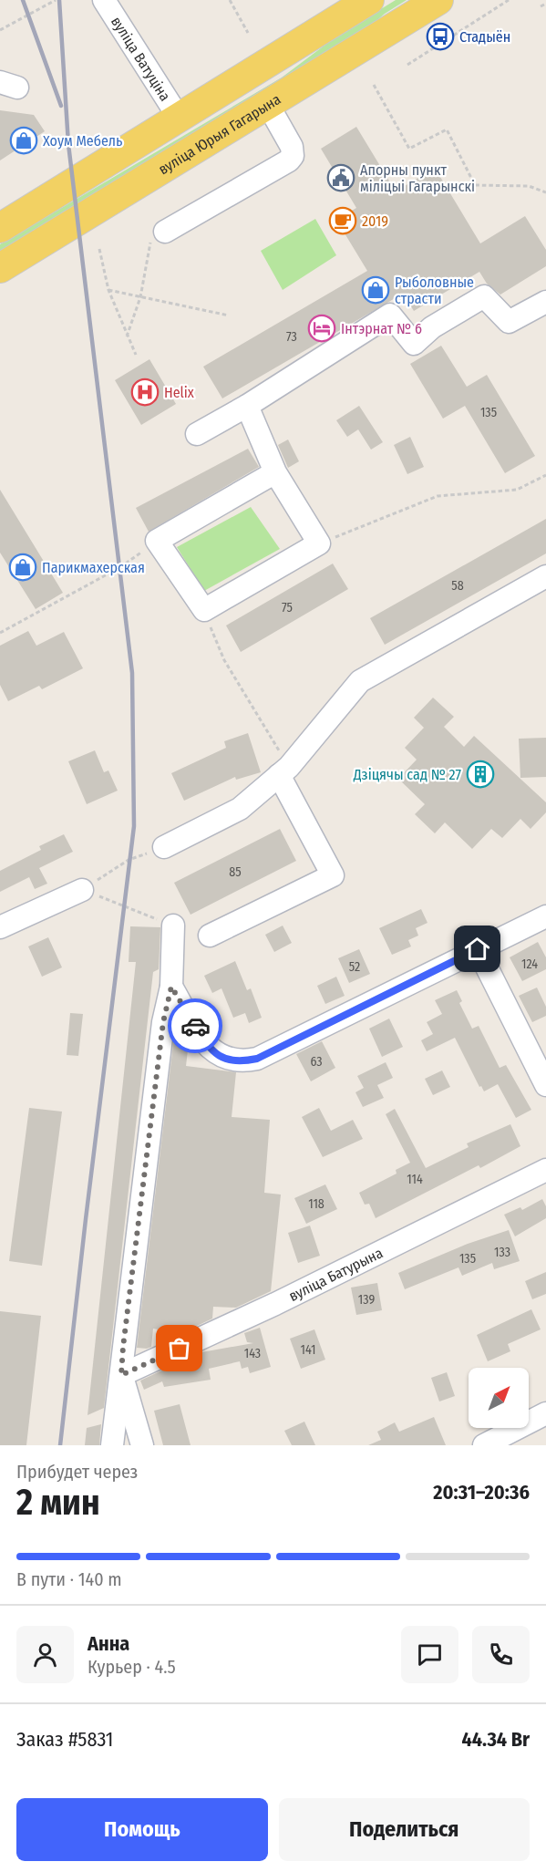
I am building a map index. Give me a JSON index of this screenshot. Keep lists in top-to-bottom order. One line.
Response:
{"streets":{"main road":["вуліца Юрыя Гагарына"],"street":["вуліца Ватуціна","вуліца Батурына"]},"places":{"bus stop":["Стадыён"],"shop":["Хоум Мебель","Рыболовные страсти","Парикмахерская"],"public building":["Апорны пункт міліцыі Гагарынскі"],"cafe":["2019"],"hotel":["Інтэрнат № 6"],"hospital":["Helix"],"building":["Дзіцячы сад № 27"]},"house_numbers":["73","135","58","75","85","124","52","63","114","118","133","135","139","141","143"],"north":"top right","page":{"heading":["2 мин","Прибудет через","20:31–20:36"],"panel":["Анна","Курьер · 4.5","Заказ #5831","44.34 Br"],"bar":"В пути · 140 m","buttons":["Помощь","Поделиться"]}}
